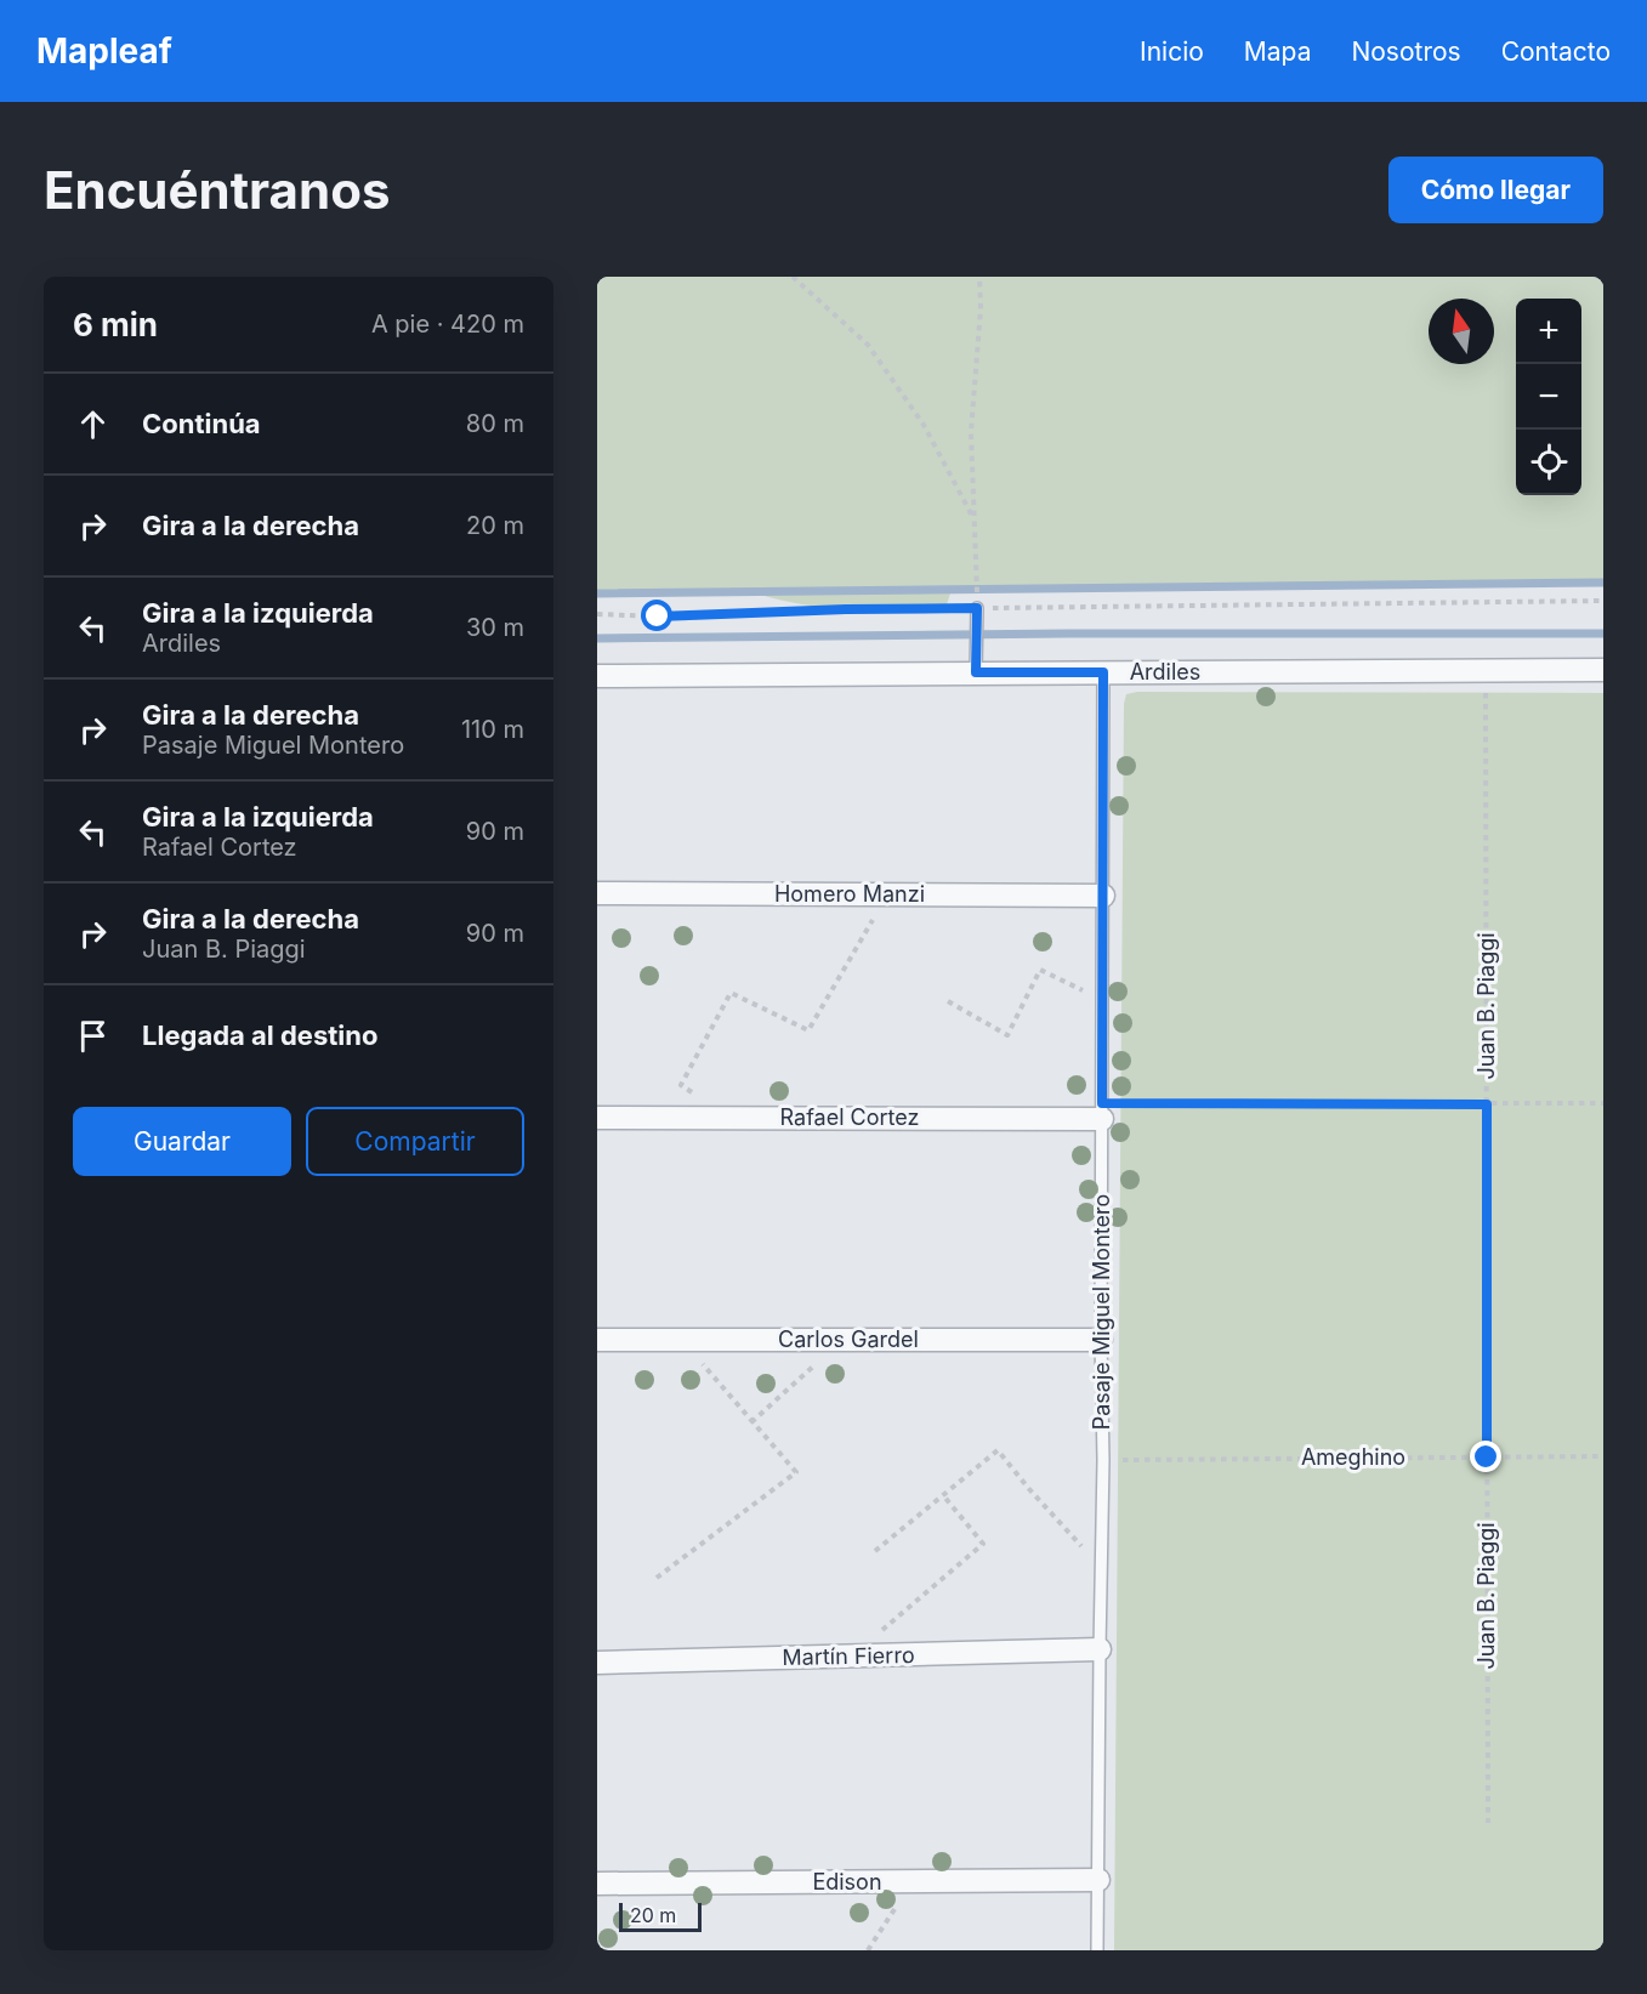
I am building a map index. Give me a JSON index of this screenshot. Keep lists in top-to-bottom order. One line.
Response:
{"streets":{"street":["Ardiles","Homero Manzi","Rafael Cortez","Carlos Gardel","Martín Fierro","Edison"],"lane":["Pasaje Miguel Montero"],"path":["Juan B. Piaggi","Ameghino"]},"crossings":[["Ardiles","Juan B. Piaggi"],["Ardiles","Pasaje Miguel Montero"],["Homero Manzi","Pasaje Miguel Montero"],["Juan B. Piaggi","Ameghino"],["Rafael Cortez","Pasaje Miguel Montero"],["Pasaje Miguel Montero","Carlos Gardel"],["Pasaje Miguel Montero","Ameghino"],["Pasaje Miguel Montero","Martín Fierro"],["Pasaje Miguel Montero","Edison"]],"scale_bar":"20 m","north":"top","page":{"header":"Mapleaf","nav":["Inicio","Mapa","Nosotros","Contacto"],"buttons":["Cómo llegar",["Guardar","Compartir"]],"title":"Encuéntranos","heading":["6 min","A pie · 420 m"],"map_buttons":["+","−"],"list":[["Continúa","80 m"],["Gira a la derecha","20 m"],["Gira a la izquierda","Ardiles","30 m"],["Gira a la derecha","Pasaje Miguel Montero","110 m"],["Gira a la izquierda","Rafael Cortez","90 m"],["Gira a la derecha","Juan B. Piaggi","90 m"],"Llegada al destino"],"scale":"20 m"}}
